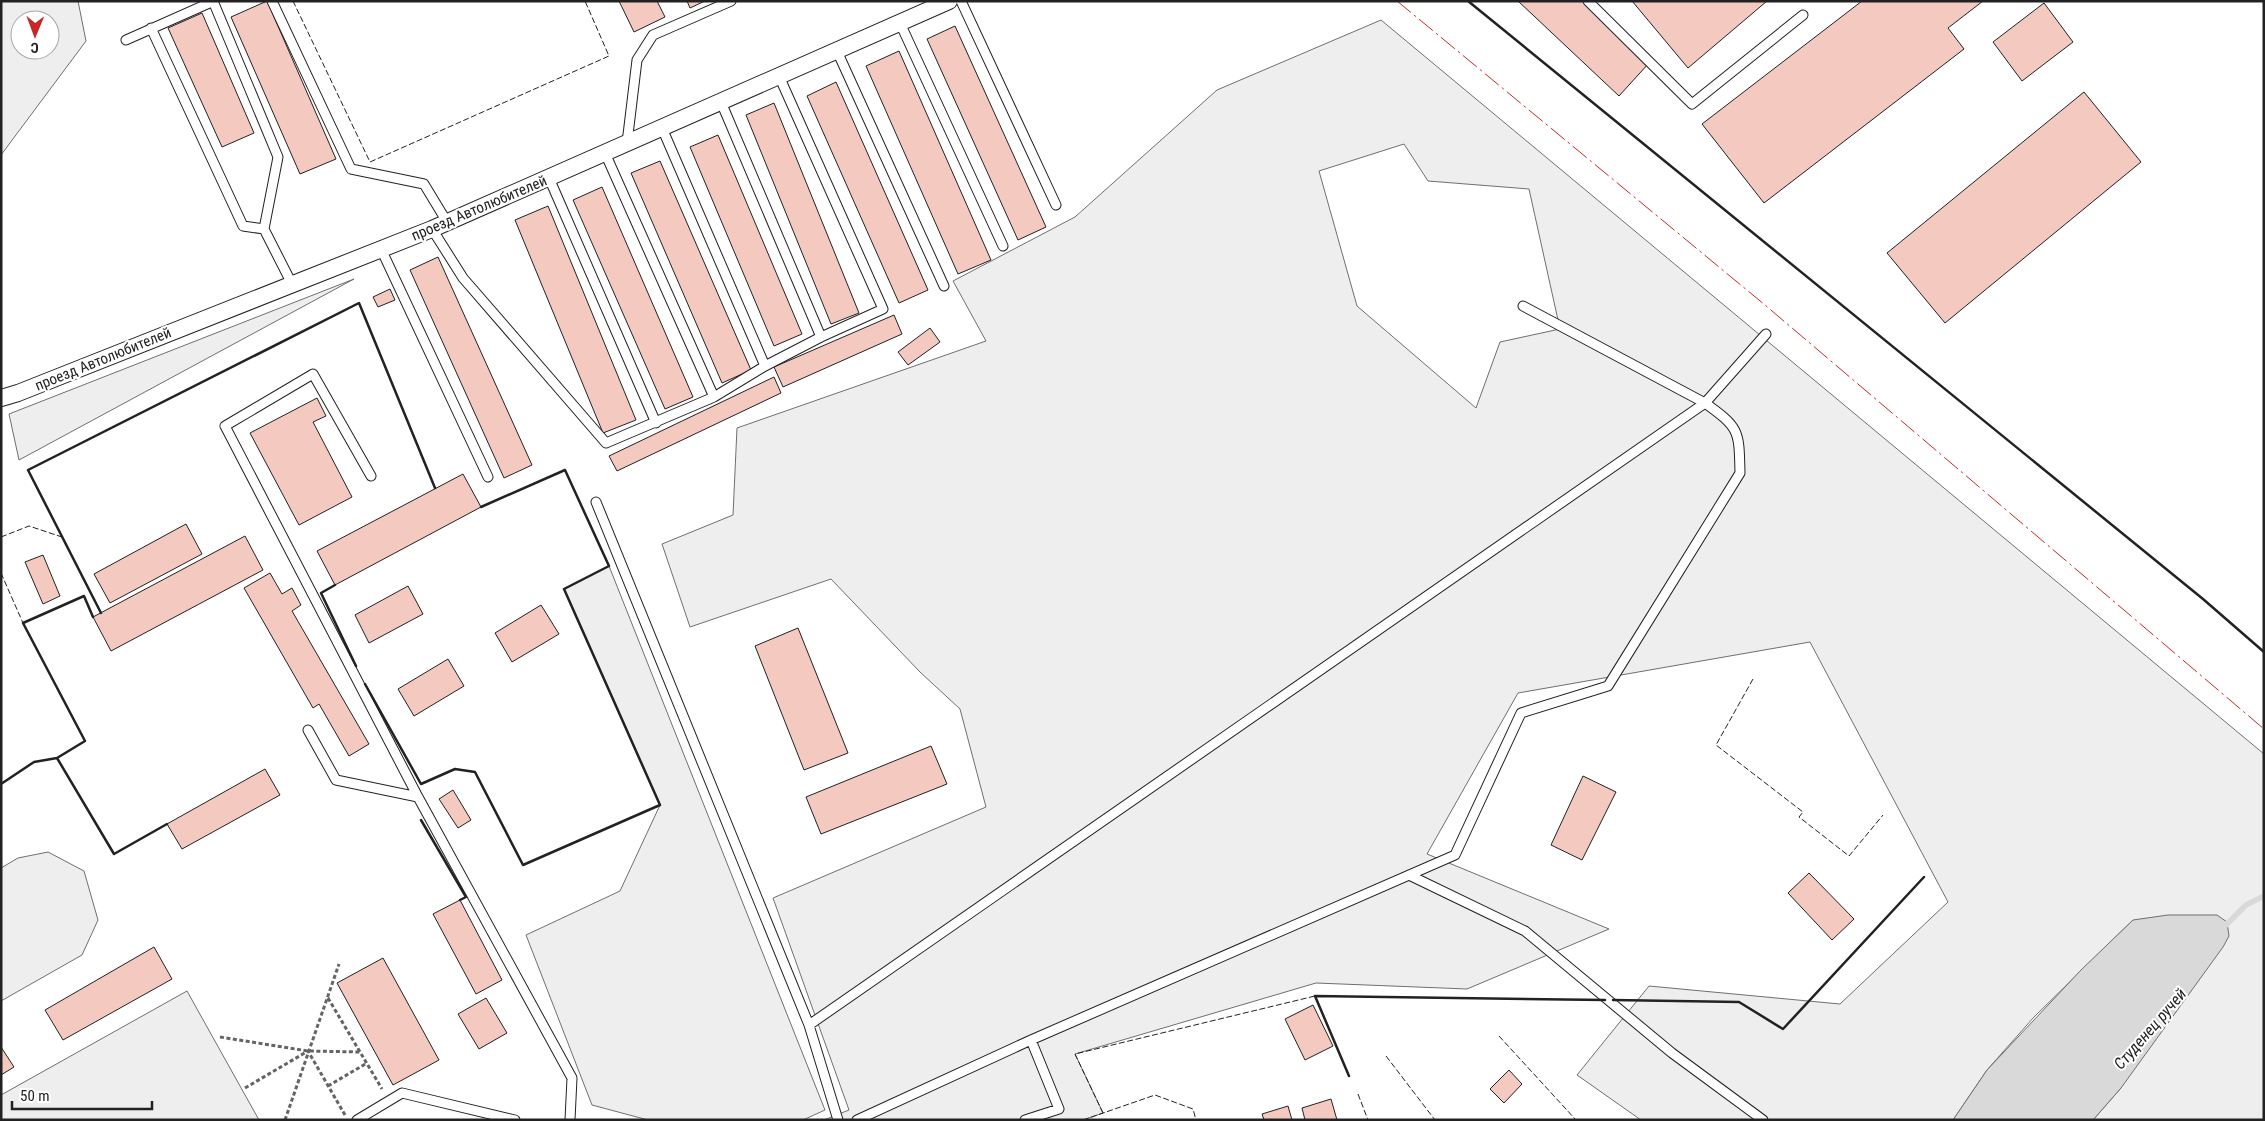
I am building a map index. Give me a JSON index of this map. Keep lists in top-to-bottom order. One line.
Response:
{"streets":{"street":["проезд Автолюбителей"]},"water":["Студенец ручей"],"scale_bar":"50 m","north":"bottom"}
